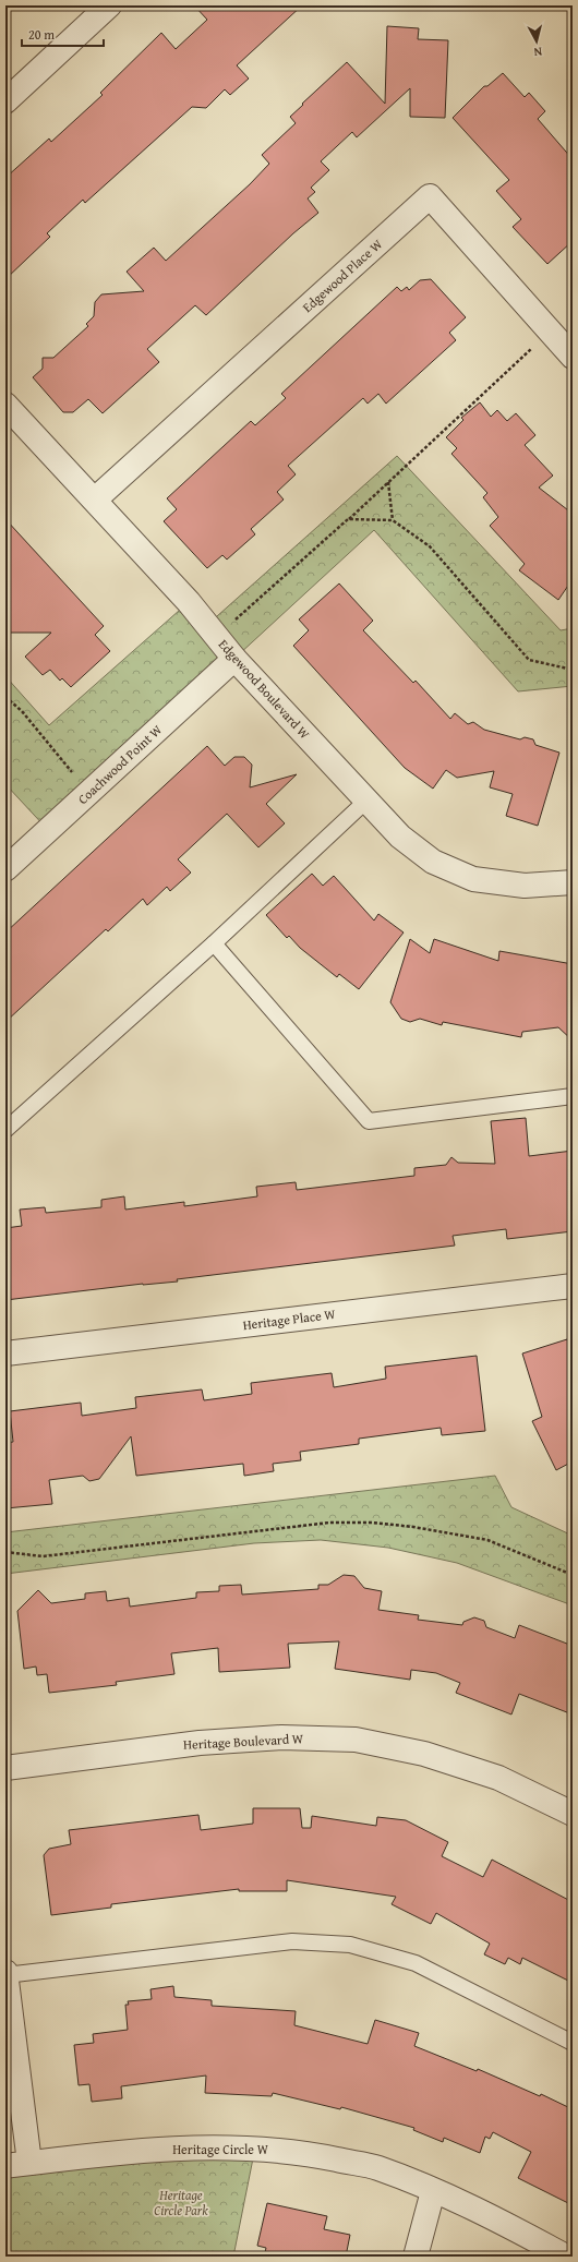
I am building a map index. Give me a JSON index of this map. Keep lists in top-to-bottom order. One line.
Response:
{"streets":{"street":["Edgewood Place W","Edgewood Boulevard W","Coachwood Point W","Heritage Place W","Heritage Boulevard W","Heritage Circle W"]},"crossings":[["Edgewood Place W","Edgewood Boulevard W"],["Edgewood Boulevard W","Coachwood Point W"]],"parks":["Heritage Circle Park"],"scale_bar":"20 m","north":"bottom"}
